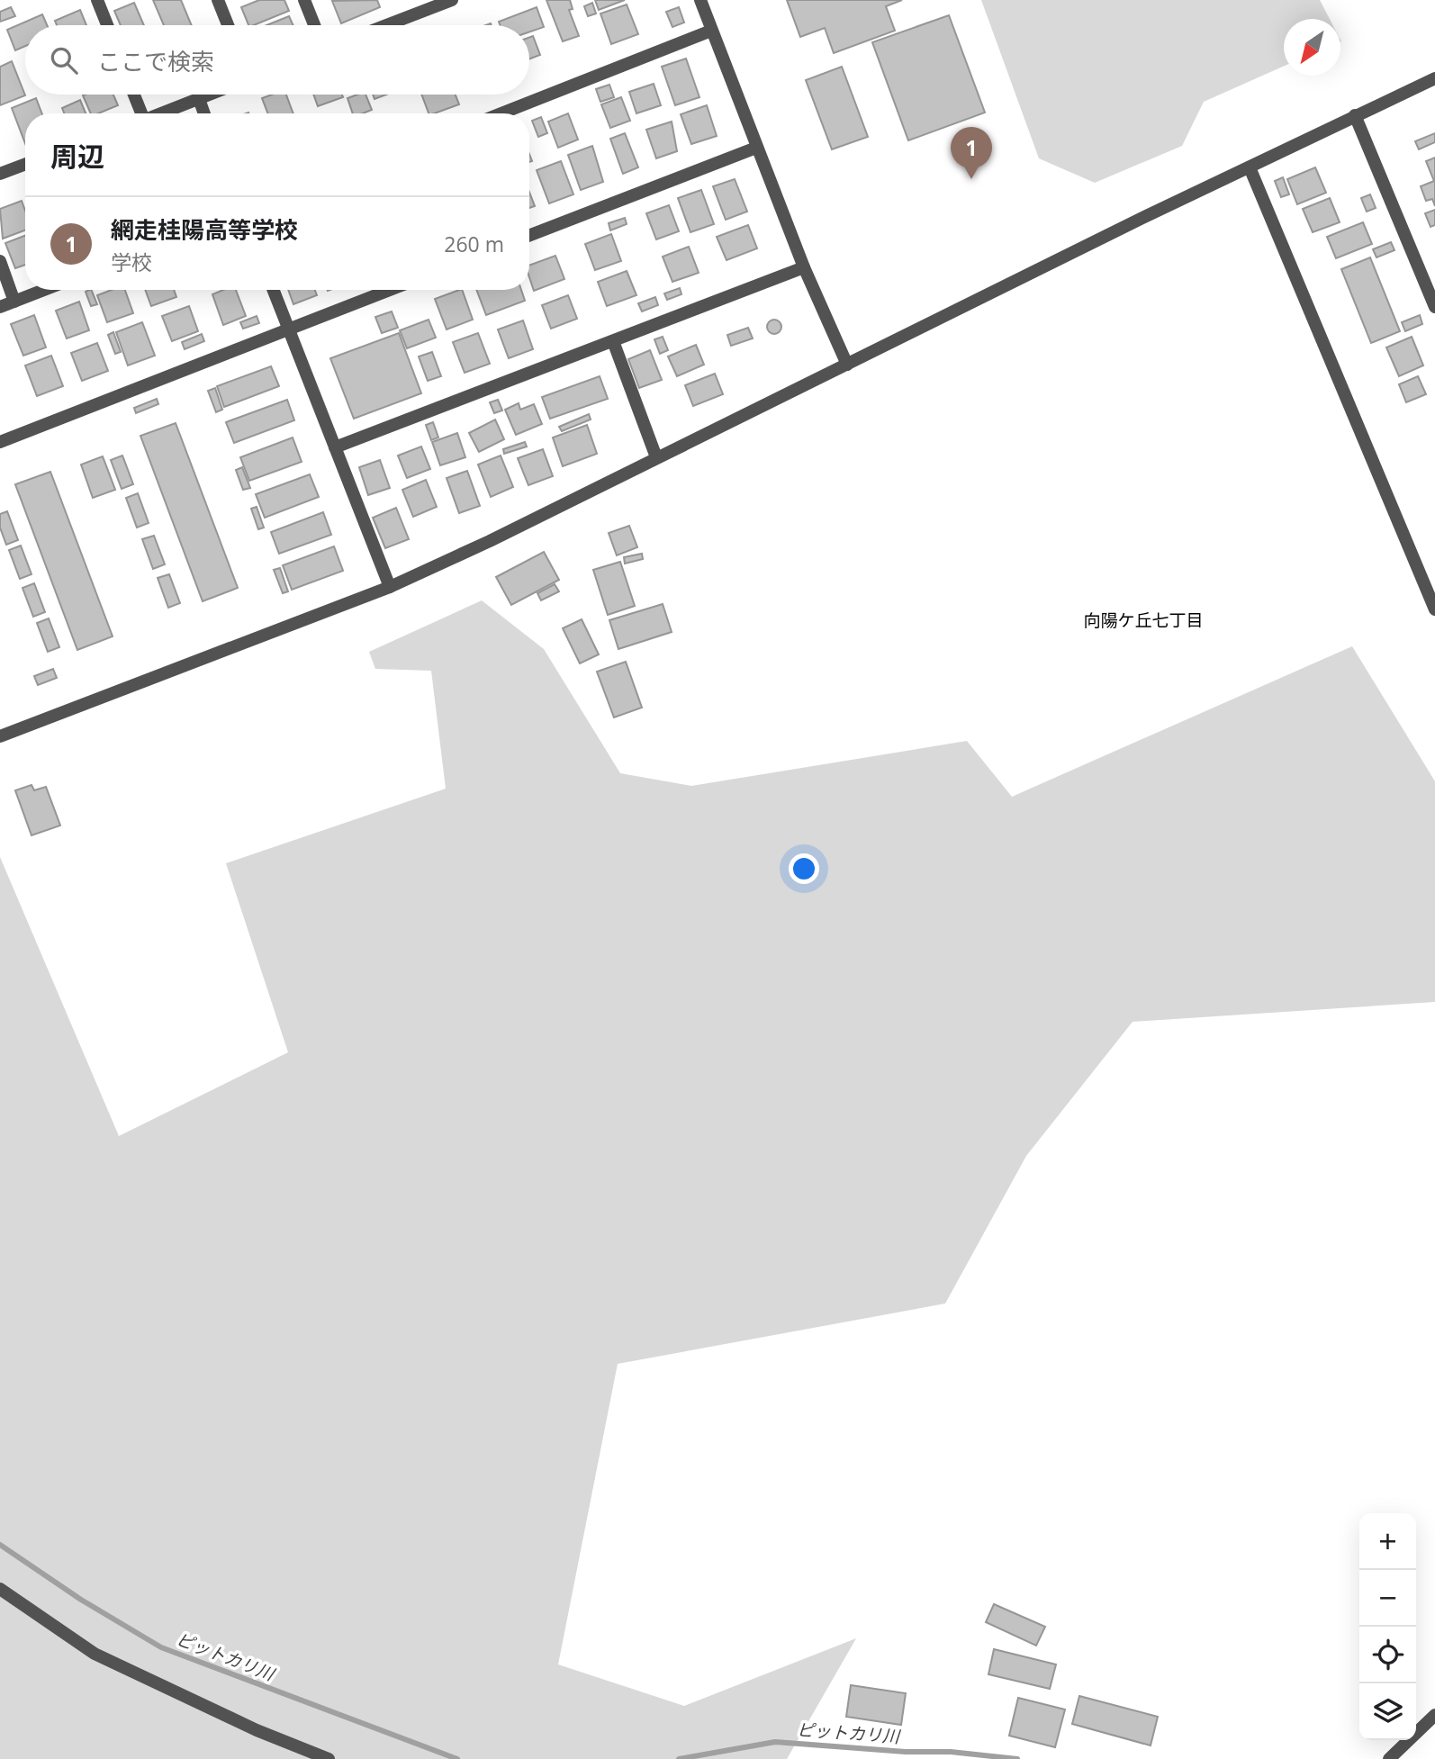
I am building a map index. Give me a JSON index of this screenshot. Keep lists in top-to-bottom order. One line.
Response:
{"districts":["向陽ケ丘七丁目"],"water":["ピットカリ川"],"north":"bottom left","page":{"search":"ここで検索","heading":"周辺","pins":"1","list":[{"mark":"1","name":"網走桂陽高等学校","note":"学校","value":"260 m"}],"map_buttons":["+","−"]}}
